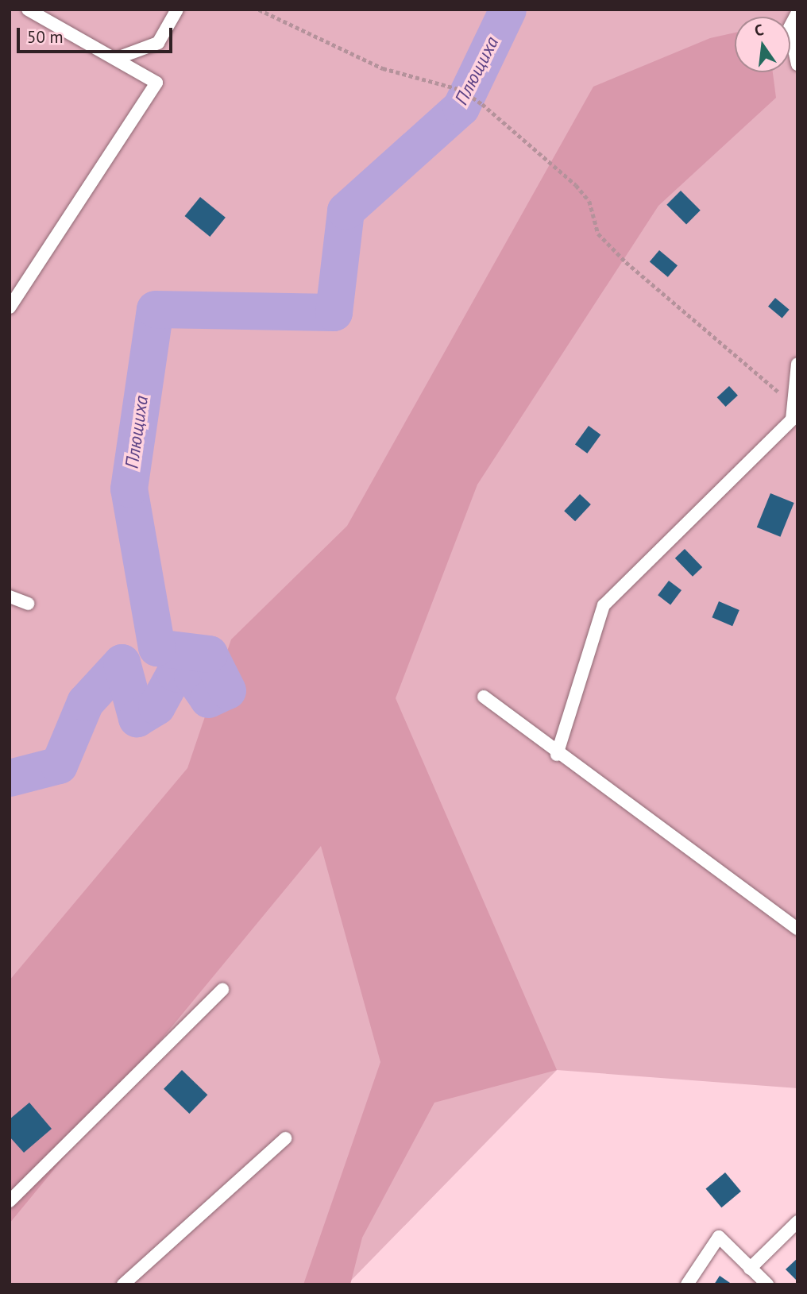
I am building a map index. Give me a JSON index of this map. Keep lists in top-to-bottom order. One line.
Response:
{"water":["Плющиха"],"scale_bar":"50 m","north":"top"}
